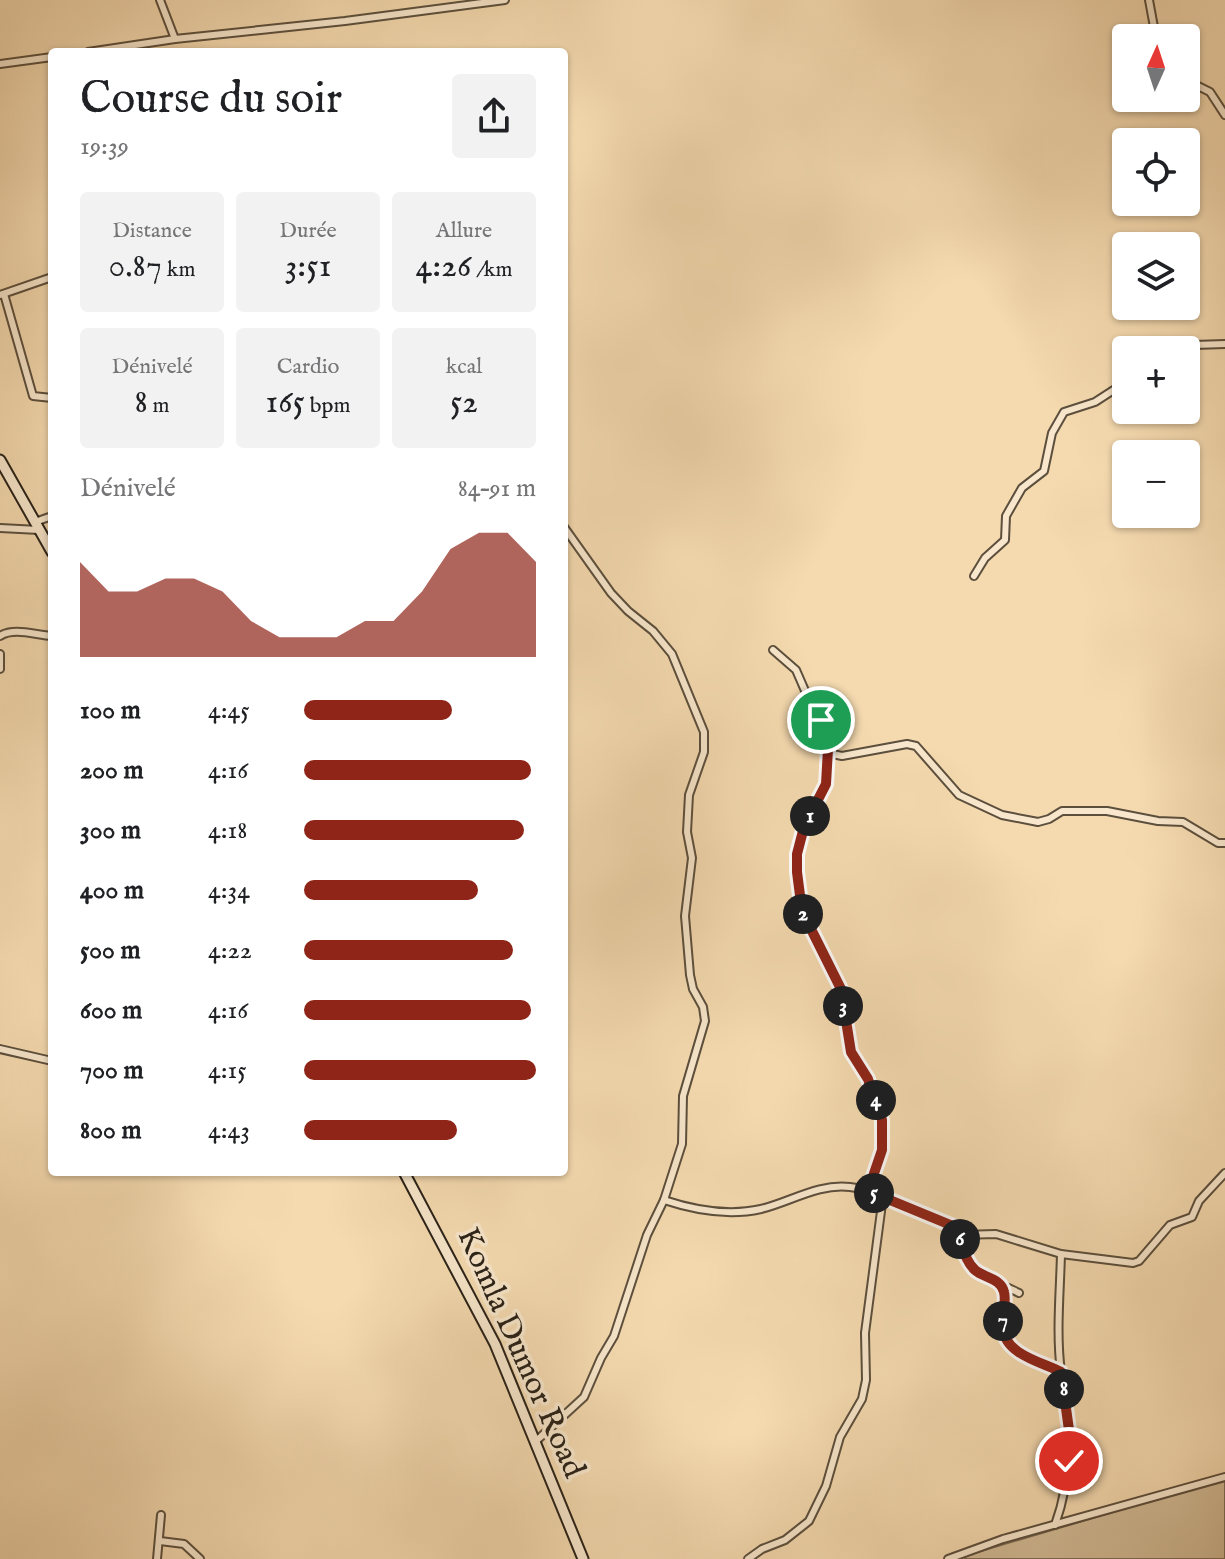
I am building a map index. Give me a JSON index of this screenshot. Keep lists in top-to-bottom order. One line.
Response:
{"streets":{"street":["Komla Dumor Road"]},"north":"top","page":{"map_buttons":["+","−"],"heading":["Course du soir","19:39"],"stats":[["Distance","0.87 km"],["Durée","3:51"],["Allure","4:26 /km"],["Dénivelé","8 m"],["Cardio","165 bpm"],["kcal","52"]],"chart":["Dénivelé","84–91 m"],"list":[{"name":"100 m","note":"4:45"},{"name":"200 m","note":"4:16"},{"name":"300 m","note":"4:18"},{"name":"400 m","note":"4:34"},{"name":"500 m","note":"4:22"},{"name":"600 m","note":"4:16"},{"name":"700 m","note":"4:15"},{"name":"800 m","note":"4:43"}],"pins":["1","2","3","4","5","6","7","8"]}}
